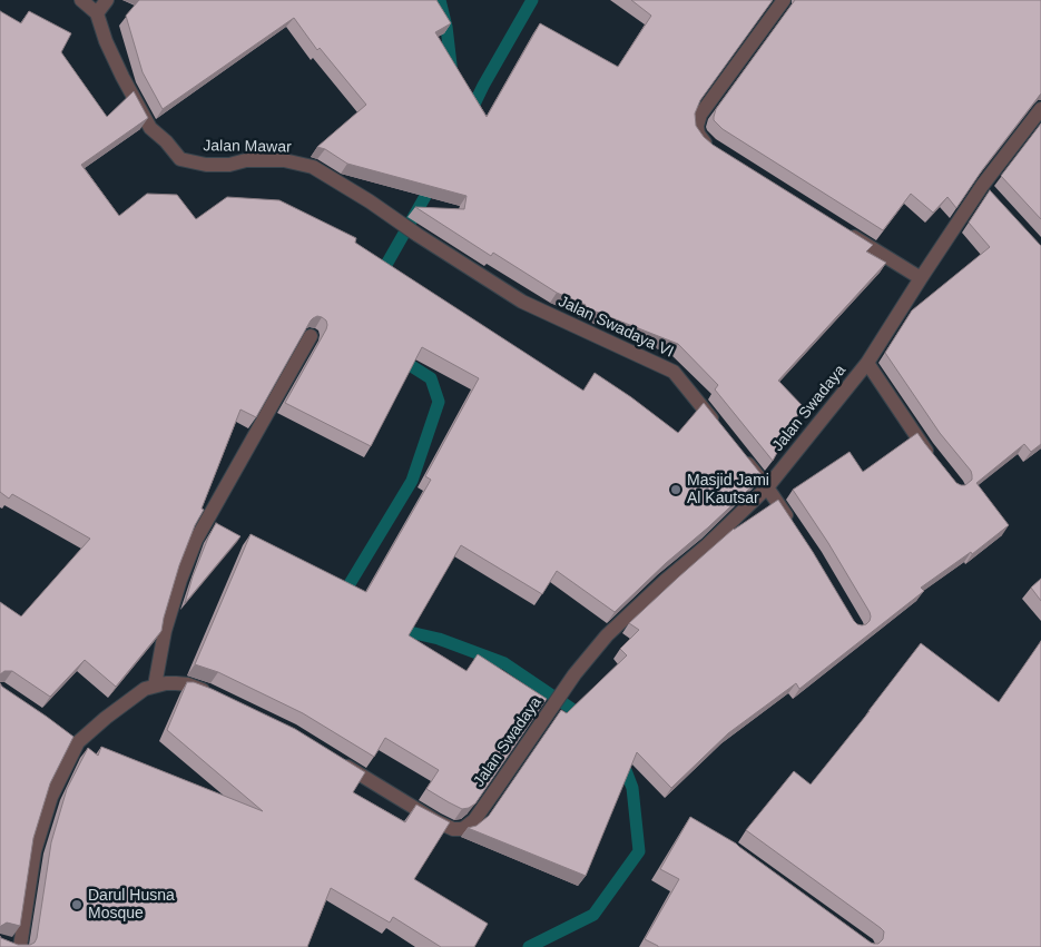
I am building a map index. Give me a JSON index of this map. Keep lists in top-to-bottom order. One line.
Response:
{"streets":{"street":["Jalan Mawar","Jalan Swadaya VI","Jalan Swadaya"]},"crossings":[["Jalan Mawar","Jalan Swadaya VI"]],"places":["Masjid Jami Al Kautsar","Darul Husna Mosque"]}
